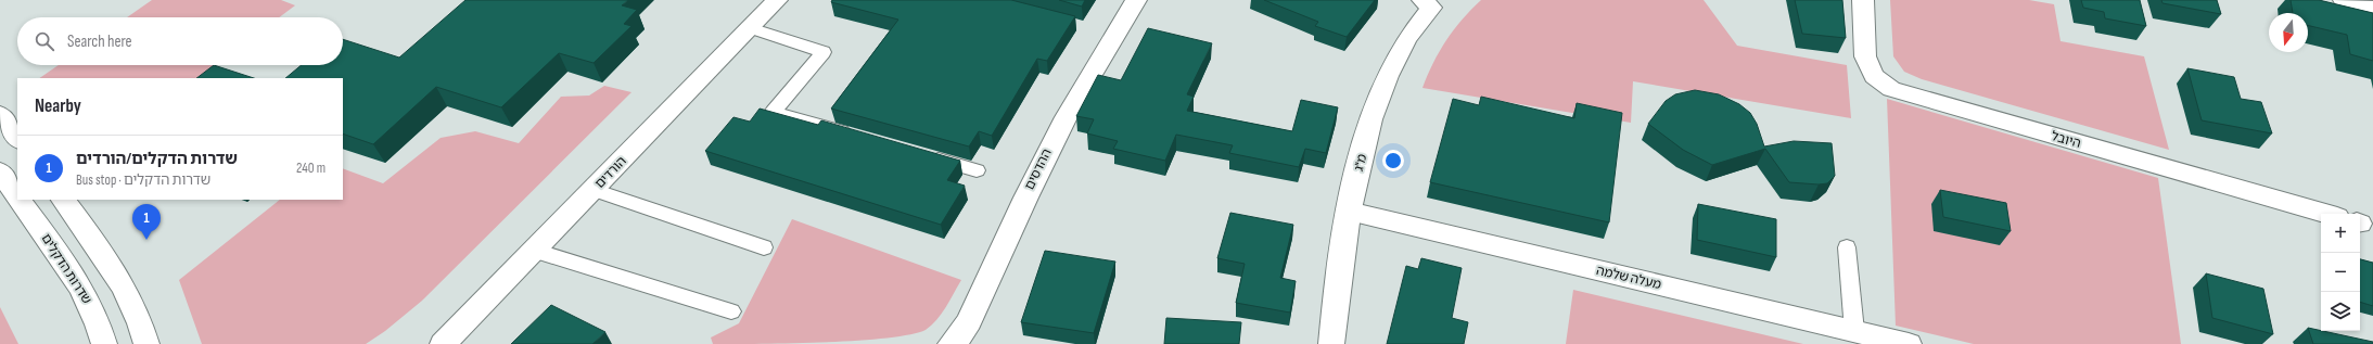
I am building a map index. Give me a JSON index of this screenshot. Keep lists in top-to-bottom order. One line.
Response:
{"streets":{"street":["היובל","מ\"ג","ההדסים","הורדים","שדרות הדקלים","מעלה שלמה"]},"crossings":[["מ\"ג","מעלה שלמה"]],"north":"bottom","page":{"search":"Search here","heading":"Nearby","list":[{"mark":"1","name":"שדרות הדקלים/הורדים","note":"Bus stop · שדרות הדקלים","value":"240 m"}],"pins":"1","map_buttons":["+","−"]}}
